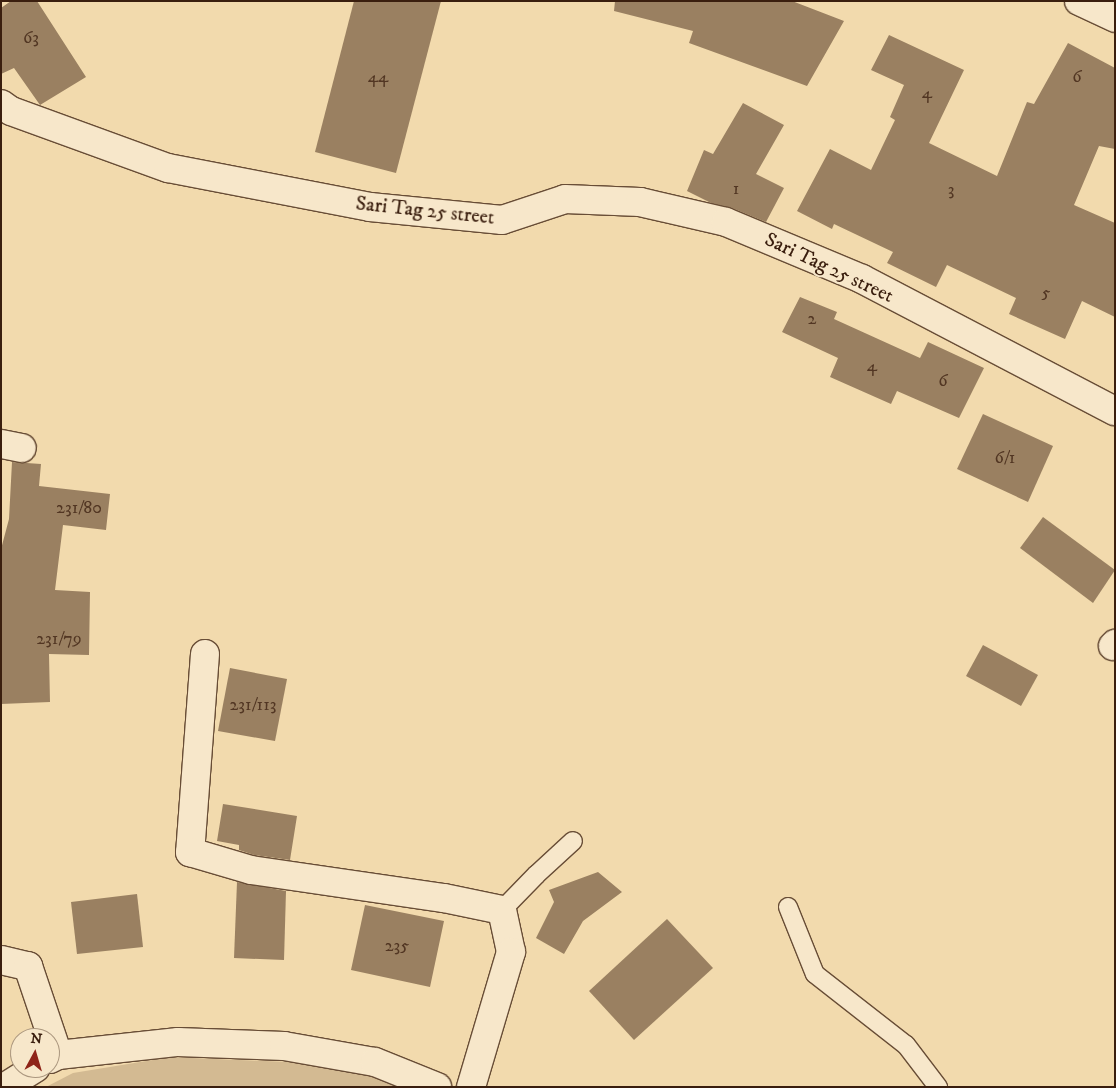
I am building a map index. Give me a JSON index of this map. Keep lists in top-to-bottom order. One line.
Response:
{"streets":{"street":["Sari Tag 25 street"]},"house_numbers":["63","44","6","4","1","3","5","2","4","6","6/1","231/80","231/79","231/113","235"],"north":"top"}
